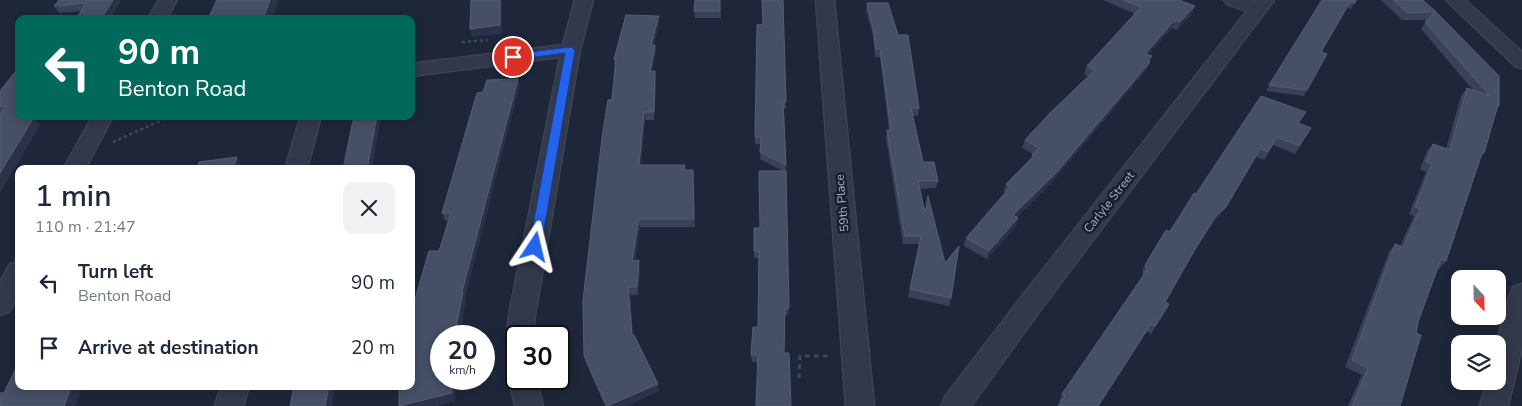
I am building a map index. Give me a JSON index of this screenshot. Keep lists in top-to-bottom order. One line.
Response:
{"streets":{"street":["Carlyle Street","59th Place"]},"north":"bottom","page":{"turn":["90 m","Benton Road"],"heading":["1 min","110 m · 21:47"],"list":[{"name":"Turn left","note":"Benton Road","value":"90 m"},{"name":"Arrive at destination","value":"20 m"}],"speed":"20 km/h","limit":"30"}}
